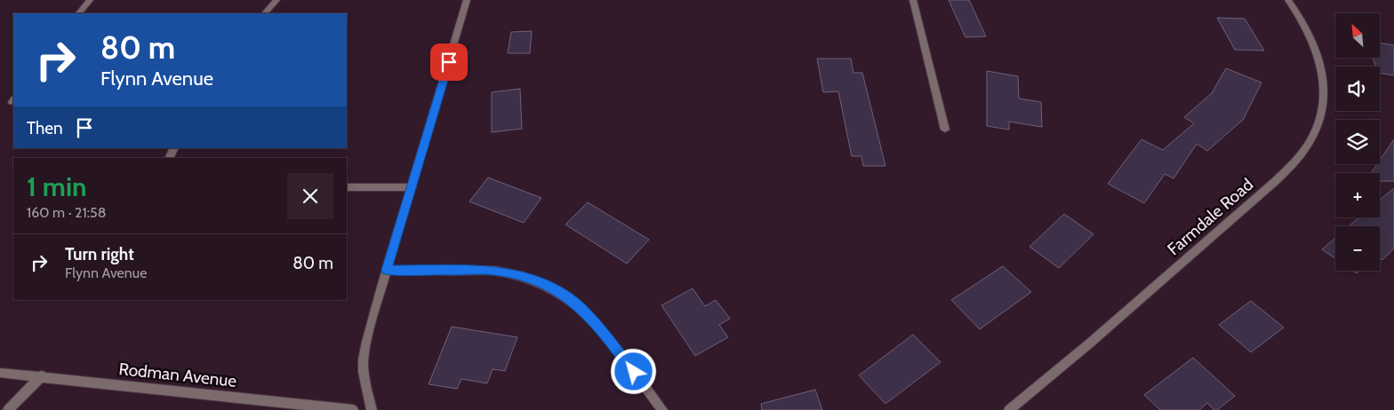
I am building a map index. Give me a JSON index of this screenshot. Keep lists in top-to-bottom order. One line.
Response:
{"streets":{"street":["Farmdale Road","Rodman Avenue"]},"north":"top left","page":{"map_buttons":["+","−"],"turn":["80 m","Flynn Avenue"],"then":"Then","heading":["1 min","160 m · 21:58"],"list":[{"name":"Turn right","note":"Flynn Avenue","value":"80 m"}]}}
